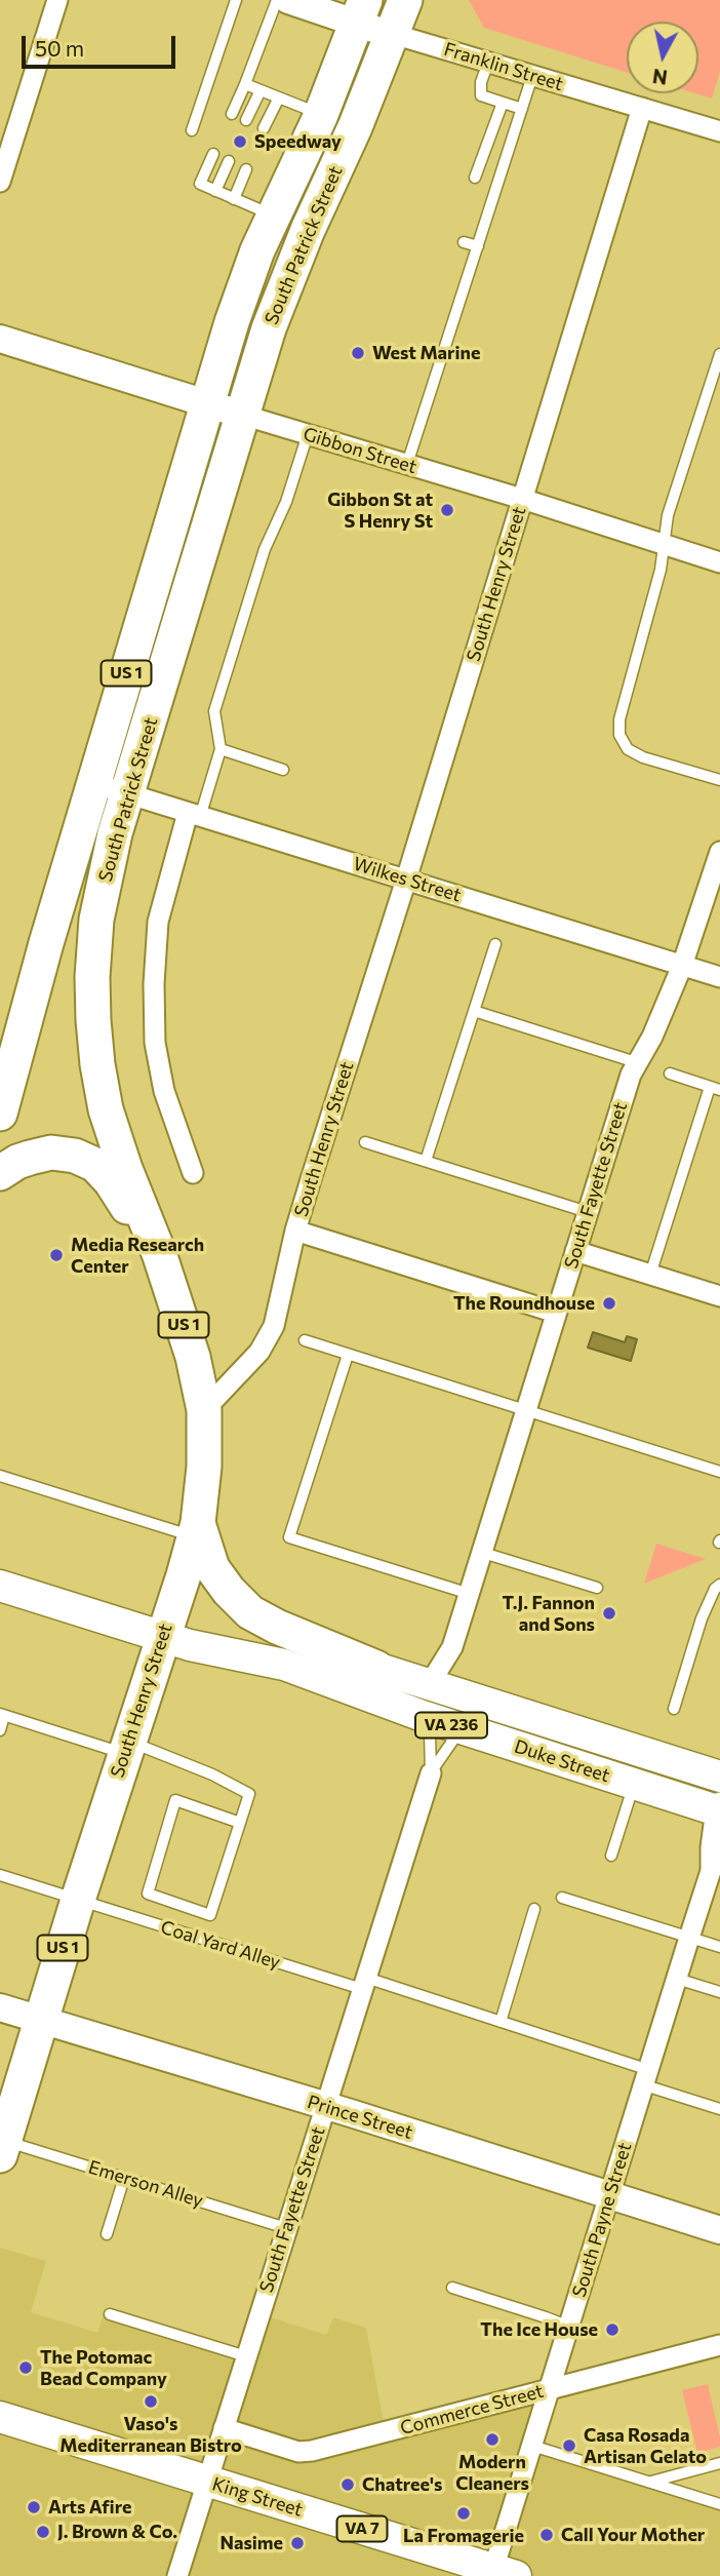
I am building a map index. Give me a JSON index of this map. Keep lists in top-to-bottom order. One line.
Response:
{"streets":{"highway":["South Patrick Street","South Henry Street","US 1"],"main road":["VA 236","Duke Street","King Street","VA 7"],"street":["Franklin Street","Gibbon Street","Wilkes Street","South Fayette Street","Prince Street","South Payne Street","Commerce Street"],"lane":["Coal Yard Alley","Emerson Alley"]},"crossings":[["Franklin Street","South Patrick Street"],["Franklin Street","South Henry Street"],["South Patrick Street","Gibbon Street"],["South Patrick Street","South Henry Street"],["South Patrick Street","Wilkes Street"],["Gibbon Street","South Henry Street"],["South Henry Street","Wilkes Street"],["South Henry Street","Duke Street"],["South Henry Street","Coal Yard Alley"],["South Henry Street","Prince Street"],["South Henry Street","Emerson Alley"],["Wilkes Street","South Fayette Street"],["South Fayette Street","Duke Street"],["South Fayette Street","Coal Yard Alley"],["South Fayette Street","Prince Street"],["South Fayette Street","Emerson Alley"],["South Fayette Street","Commerce Street"],["South Fayette Street","King Street"],["Duke Street","South Payne Street"],["Coal Yard Alley","South Payne Street"],["Prince Street","South Payne Street"],["South Payne Street","Commerce Street"],["South Payne Street","King Street"]],"places":["Speedway","West Marine","Gibbon St at S Henry St","Media Research Center","The Roundhouse","T.J. Fannon and Sons","The Ice House","The Potomac Bead Company","Vaso's Mediterranean Bistro","Modern Cleaners","Casa Rosada Artisan Gelato","Chatree's","Arts Afire","La Fromagerie","J. Brown & Co.","Call Your Mother","Nasime"],"scale_bar":"50 m","north":"bottom"}
